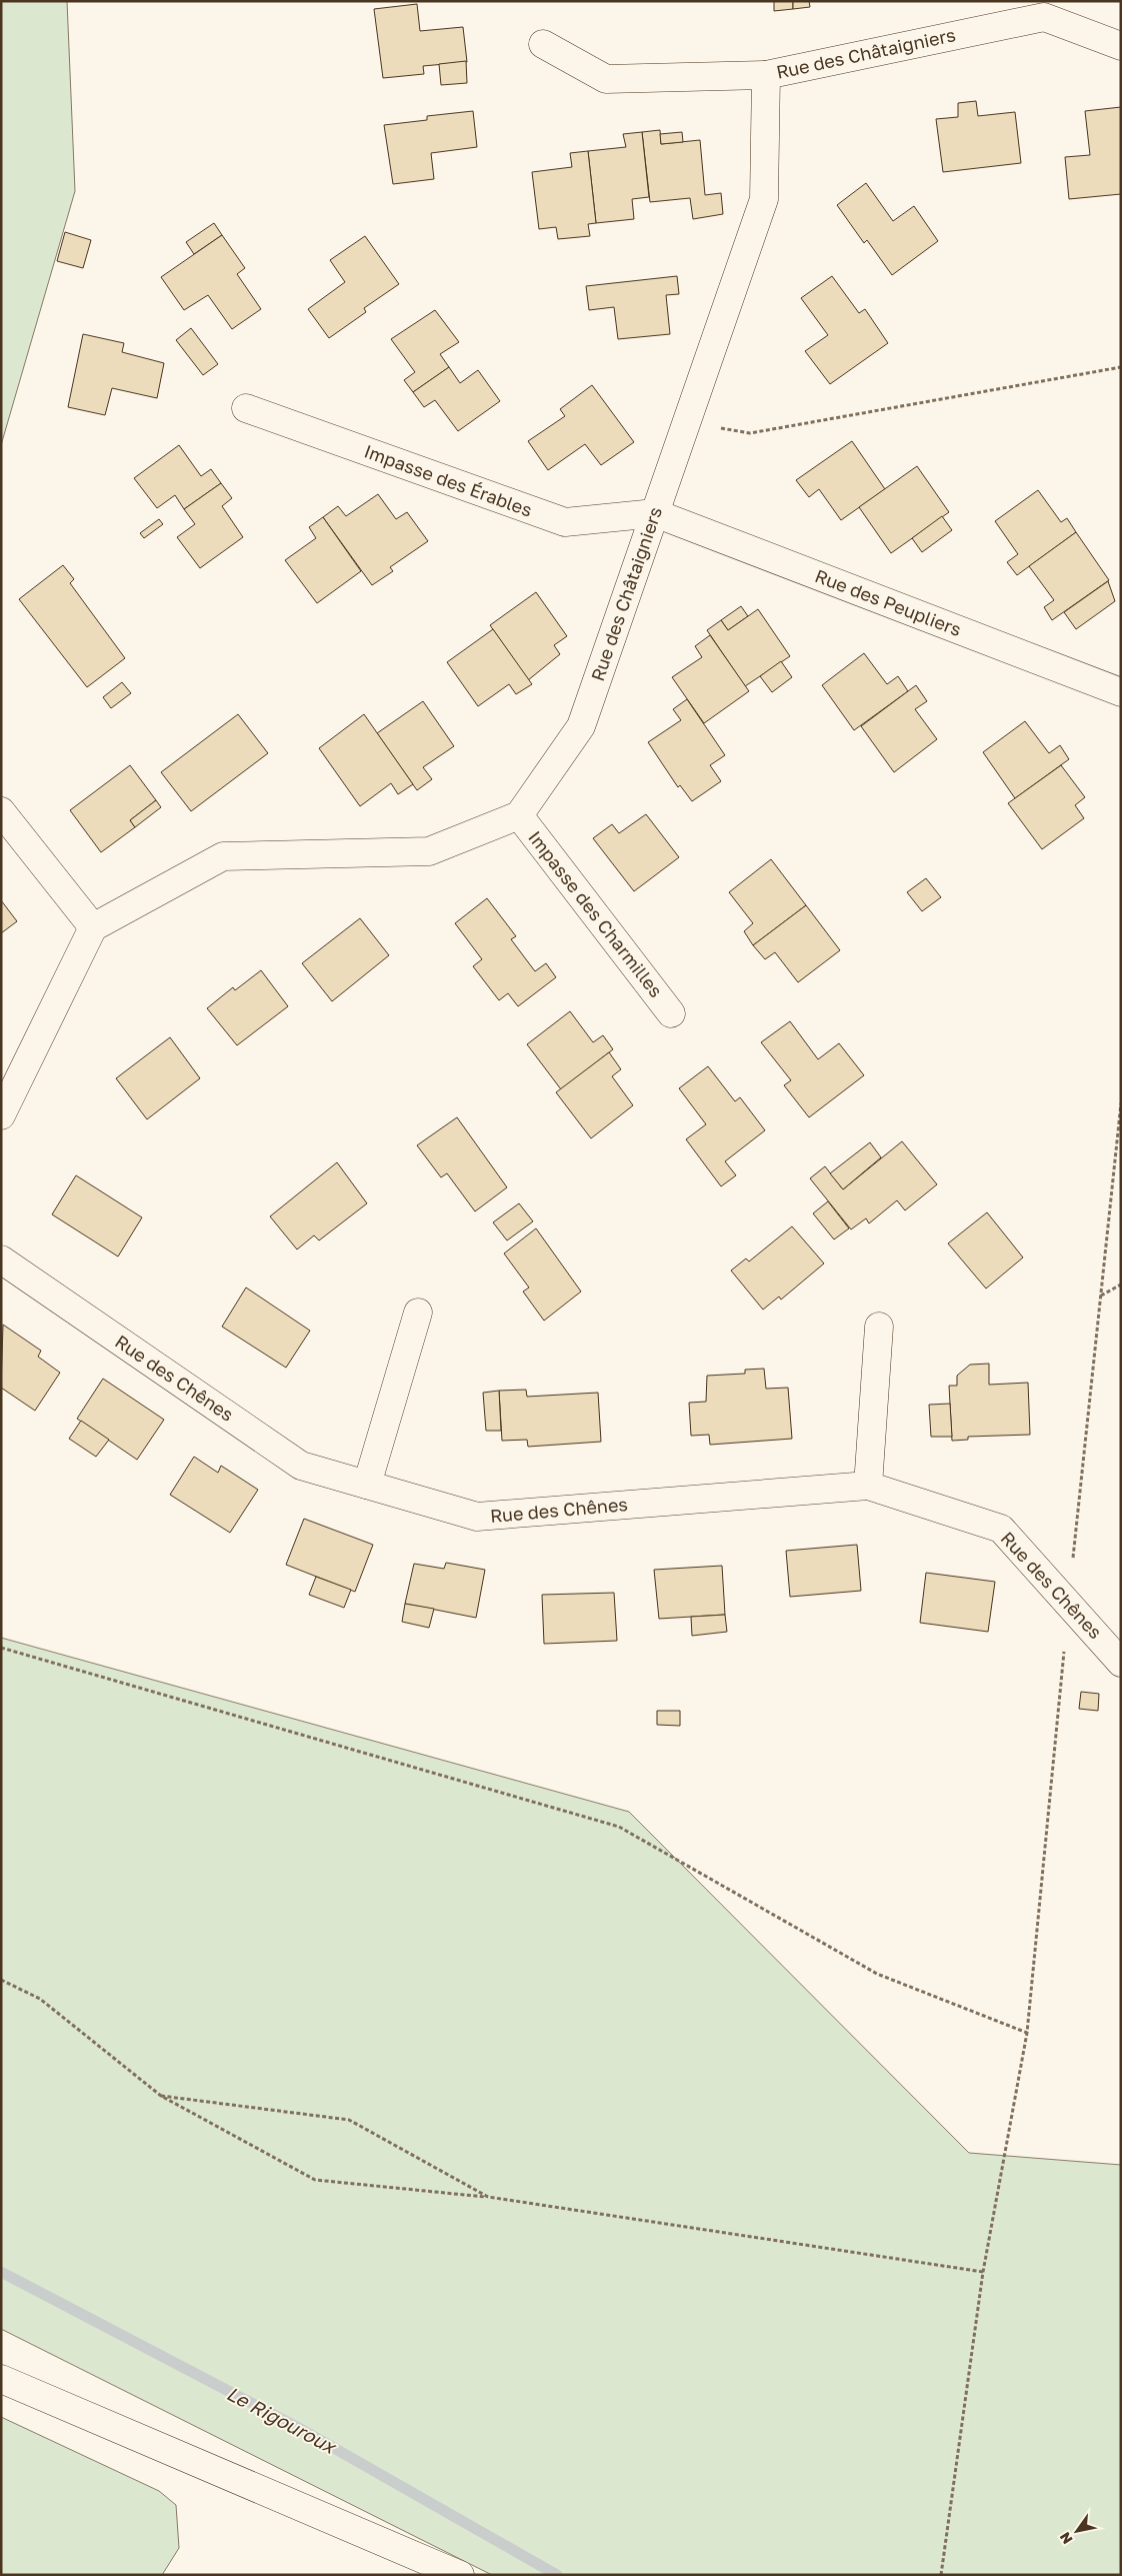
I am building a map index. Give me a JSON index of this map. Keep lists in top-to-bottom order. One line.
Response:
{"streets":{"street":["Rue des Châtaigniers","Impasse des Érables","Rue des Peupliers","Impasse des Charmilles","Rue des Chênes"]},"crossings":[["Rue des Châtaigniers","Impasse des Érables"],["Rue des Châtaigniers","Rue des Peupliers"],["Rue des Châtaigniers","Impasse des Charmilles"],["Impasse des Érables","Rue des Peupliers"]],"water":["Le Rigouroux"],"north":"bottom left"}
